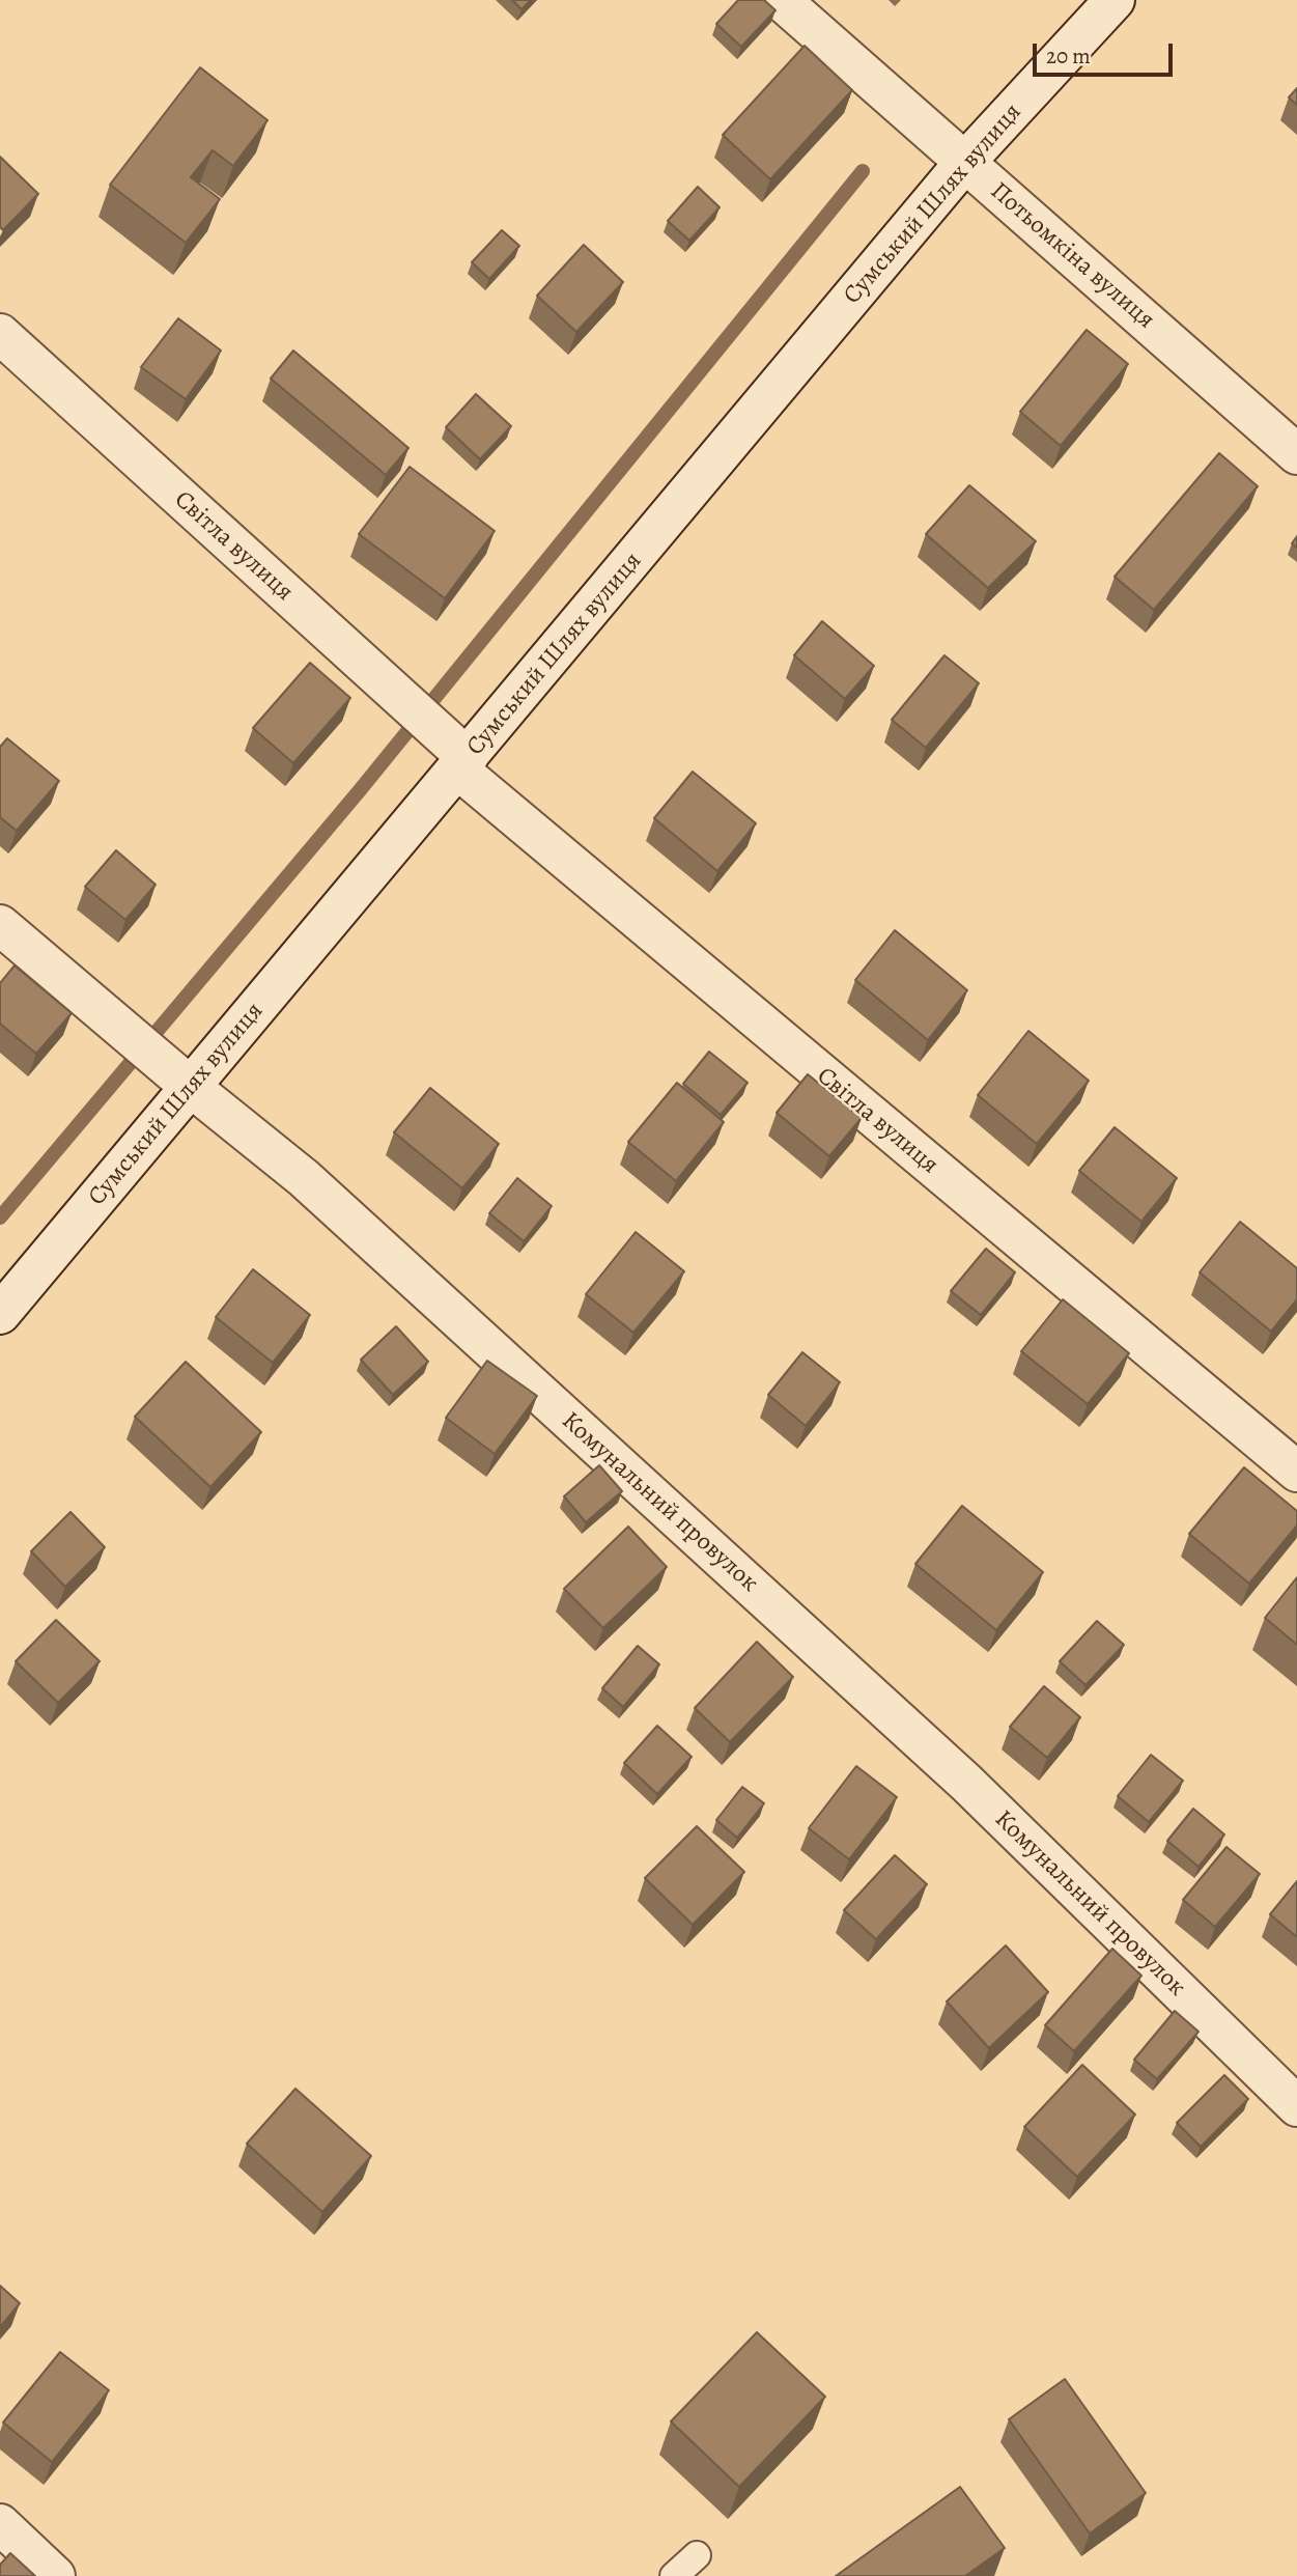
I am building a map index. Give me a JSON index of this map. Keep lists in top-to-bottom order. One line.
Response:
{"streets":{"street":["Сумський Шлях вулиця","Потьомкіна вулиця","Світла вулиця","Комунальний провулок"]},"crossings":[["Сумський Шлях вулиця","Потьомкіна вулиця"],["Сумський Шлях вулиця","Світла вулиця"],["Сумський Шлях вулиця","Комунальний провулок"]],"scale_bar":"20 m"}
